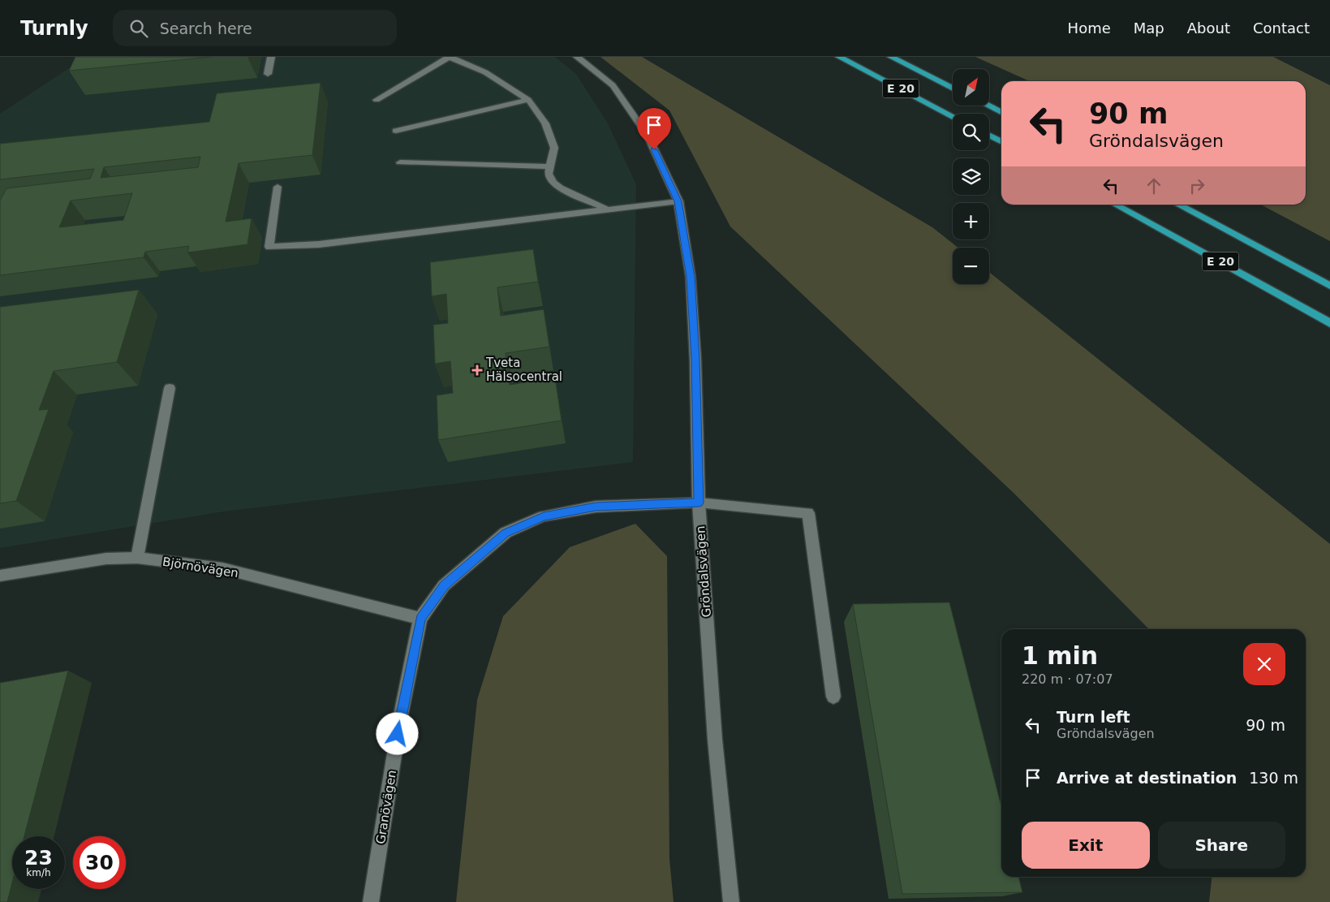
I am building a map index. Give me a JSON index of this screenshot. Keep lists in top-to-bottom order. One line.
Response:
{"streets":{"highway":["E 20"],"street":["Björnövägen","Gröndalsvägen","Granövägen"]},"crossings":[["Björnövägen","Granövägen"],["Gröndalsvägen","Granövägen"]],"places":{"health":["Tveta Hälsocentral"]},"north":"top right","page":{"header":"Turnly","search":"Search here","nav":["Home","Map","About","Contact"],"map_buttons":["+","−"],"turn":["90 m","Gröndalsvägen"],"heading":["1 min","220 m · 07:07"],"list":[{"name":"Turn left","note":"Gröndalsvägen","value":"90 m"},{"name":"Arrive at destination","value":"130 m"}],"buttons":["Exit","Share"],"speed":"23 km/h","limit":"30"}}
